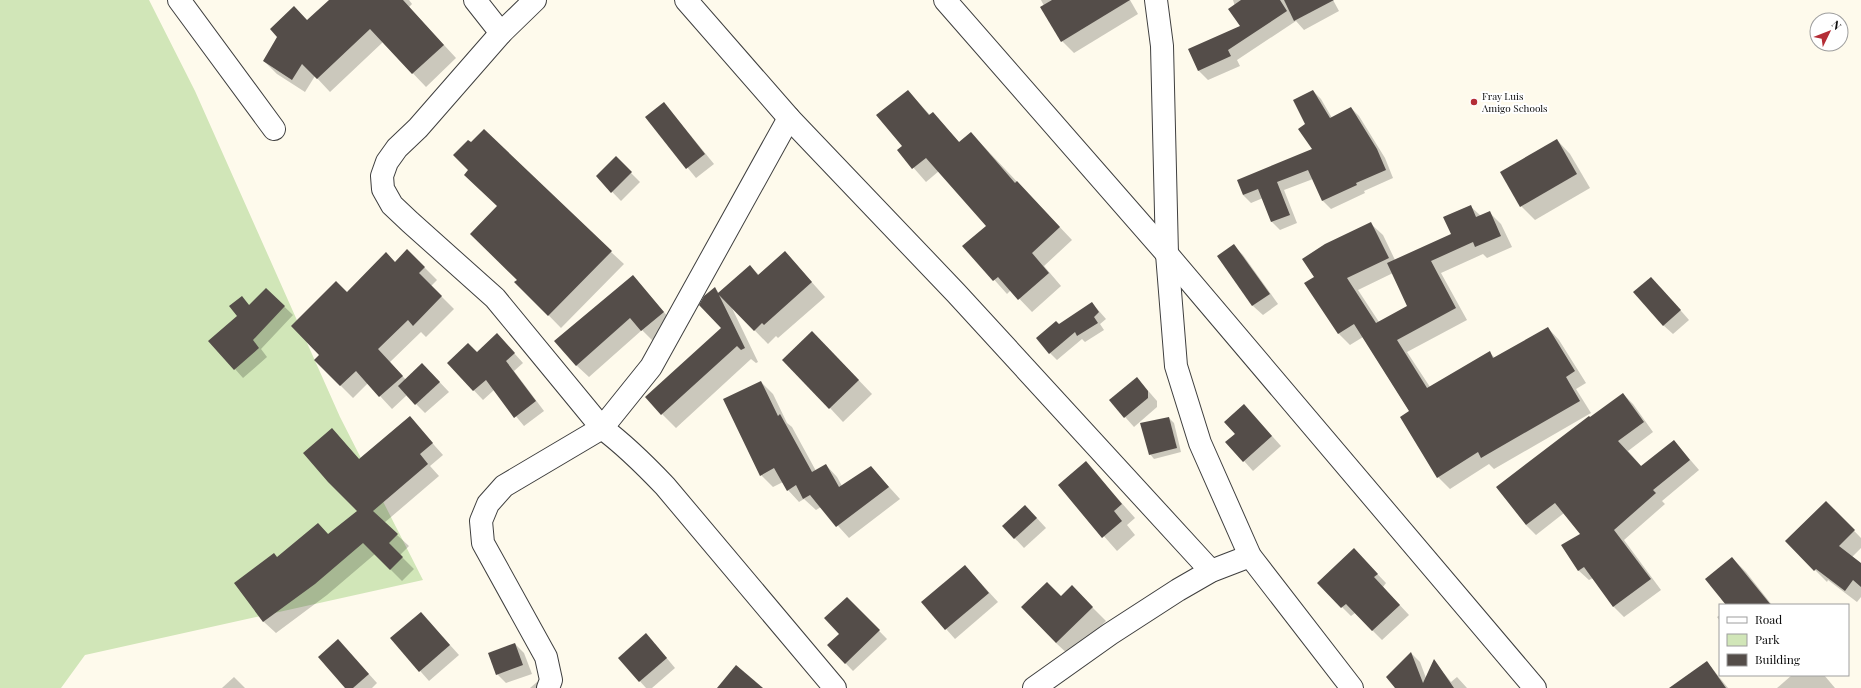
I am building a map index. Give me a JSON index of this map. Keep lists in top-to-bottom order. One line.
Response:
{"places":["Fray Luis Amigo Schools"],"legend":["Road","Park","Building"],"north":"top right"}
